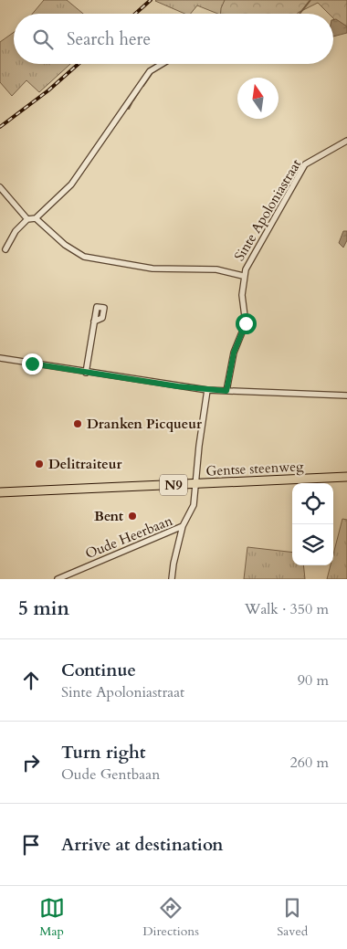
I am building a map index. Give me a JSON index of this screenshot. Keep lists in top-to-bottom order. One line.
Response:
{"streets":{"main road":["Gentse steenweg","N9"],"street":["Sinte Apoloniastraat","Oude Heerbaan"]},"places":["Dranken Picqueur","Delitraiteur","Bent"],"north":"top","page":{"search":"Search here","heading":["5 min","Walk · 350 m"],"list":[["Continue","Sinte Apoloniastraat","90 m"],["Turn right","Oude Gentbaan","260 m"],"Arrive at destination"],"nav":["Map","Directions","Saved"]}}
